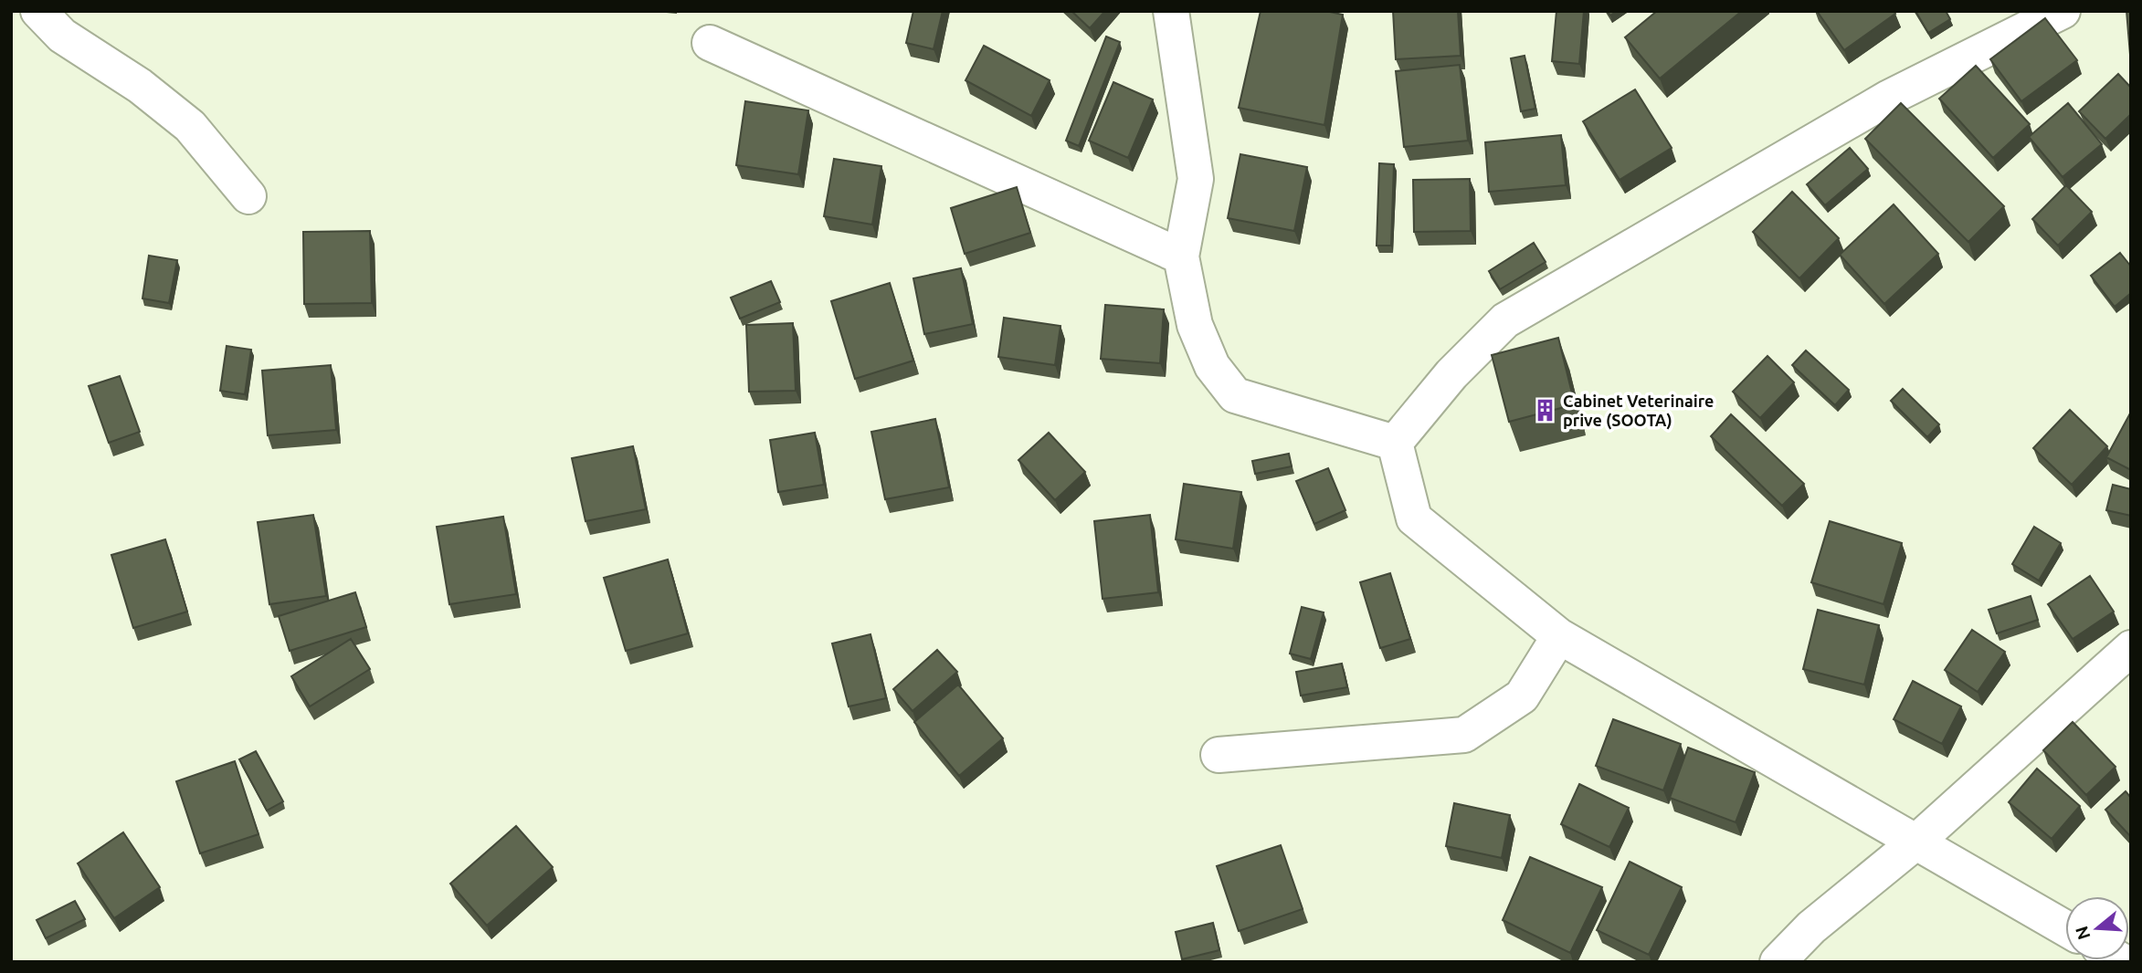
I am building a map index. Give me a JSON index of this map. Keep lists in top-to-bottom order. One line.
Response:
{"places":{"building":["Cabinet Veterinaire prive (SOOTA)"]},"north":"left"}
